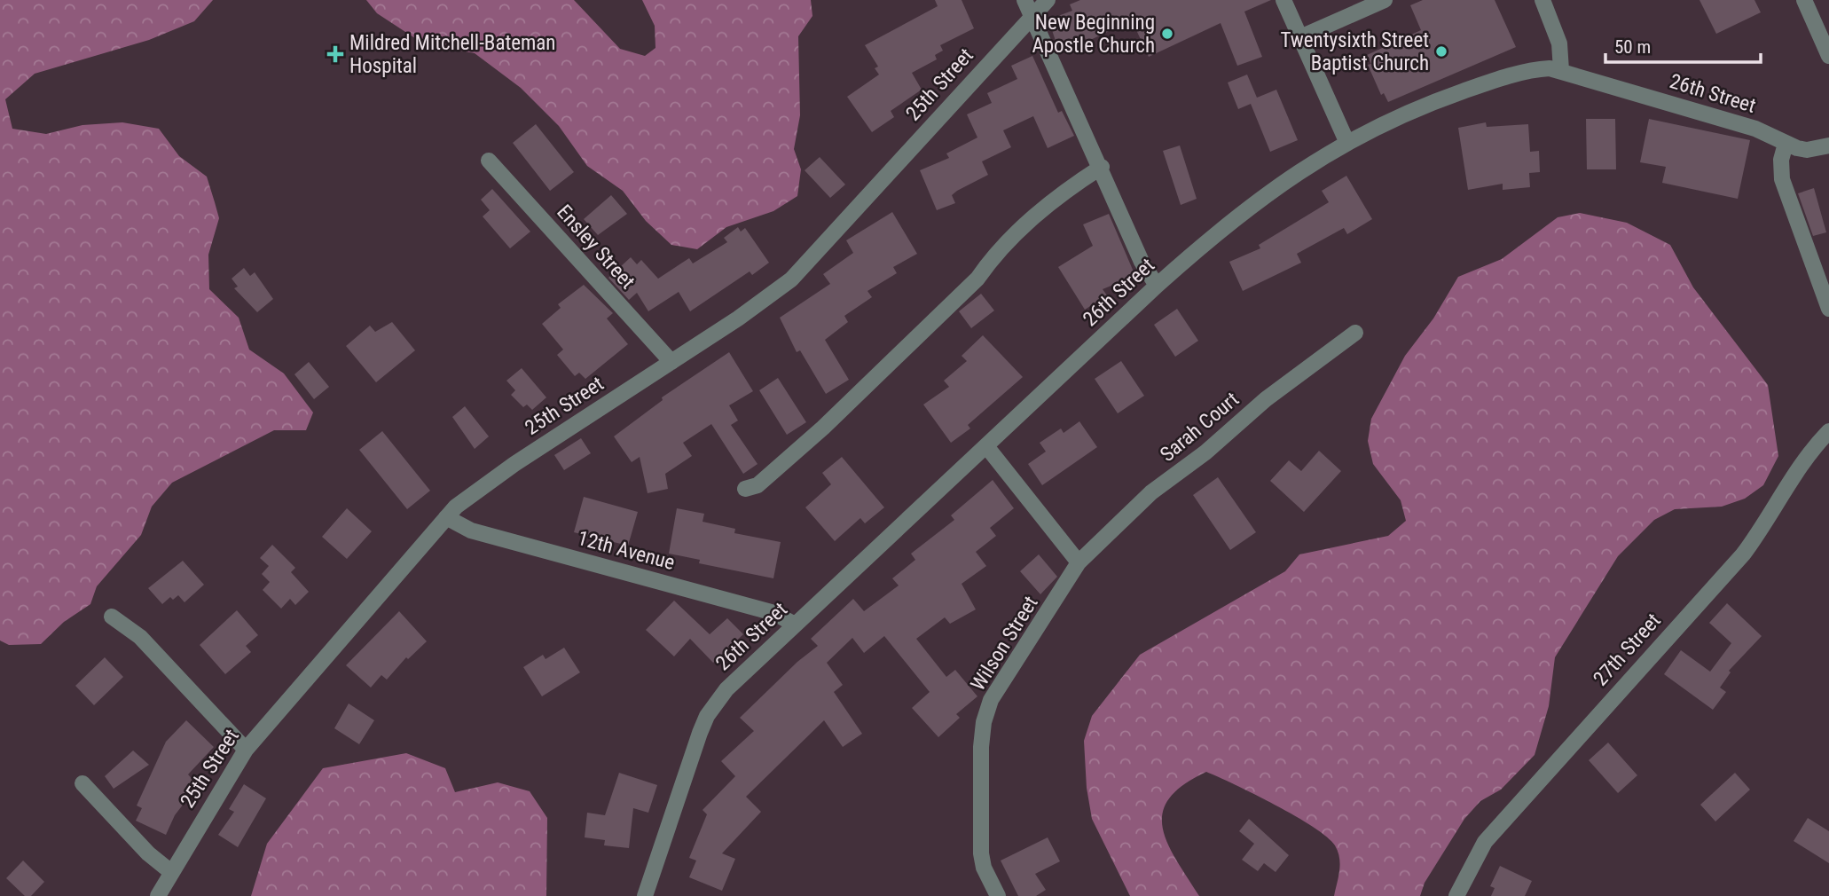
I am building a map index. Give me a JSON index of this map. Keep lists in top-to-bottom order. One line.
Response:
{"streets":{"street":["25th Street","26th Street","Ensley Street","Sarah Court","12th Avenue","Wilson Street","27th Street"]},"crossings":[["25th Street","Ensley Street"],["25th Street","12th Avenue"],["26th Street","12th Avenue"],["Sarah Court","Wilson Street"]],"places":{"other":["New Beginning Apostle Church","Twentysixth Street Baptist Church"],"health":["Mildred Mitchell-Bateman Hospital"]},"scale_bar":"50 m"}
